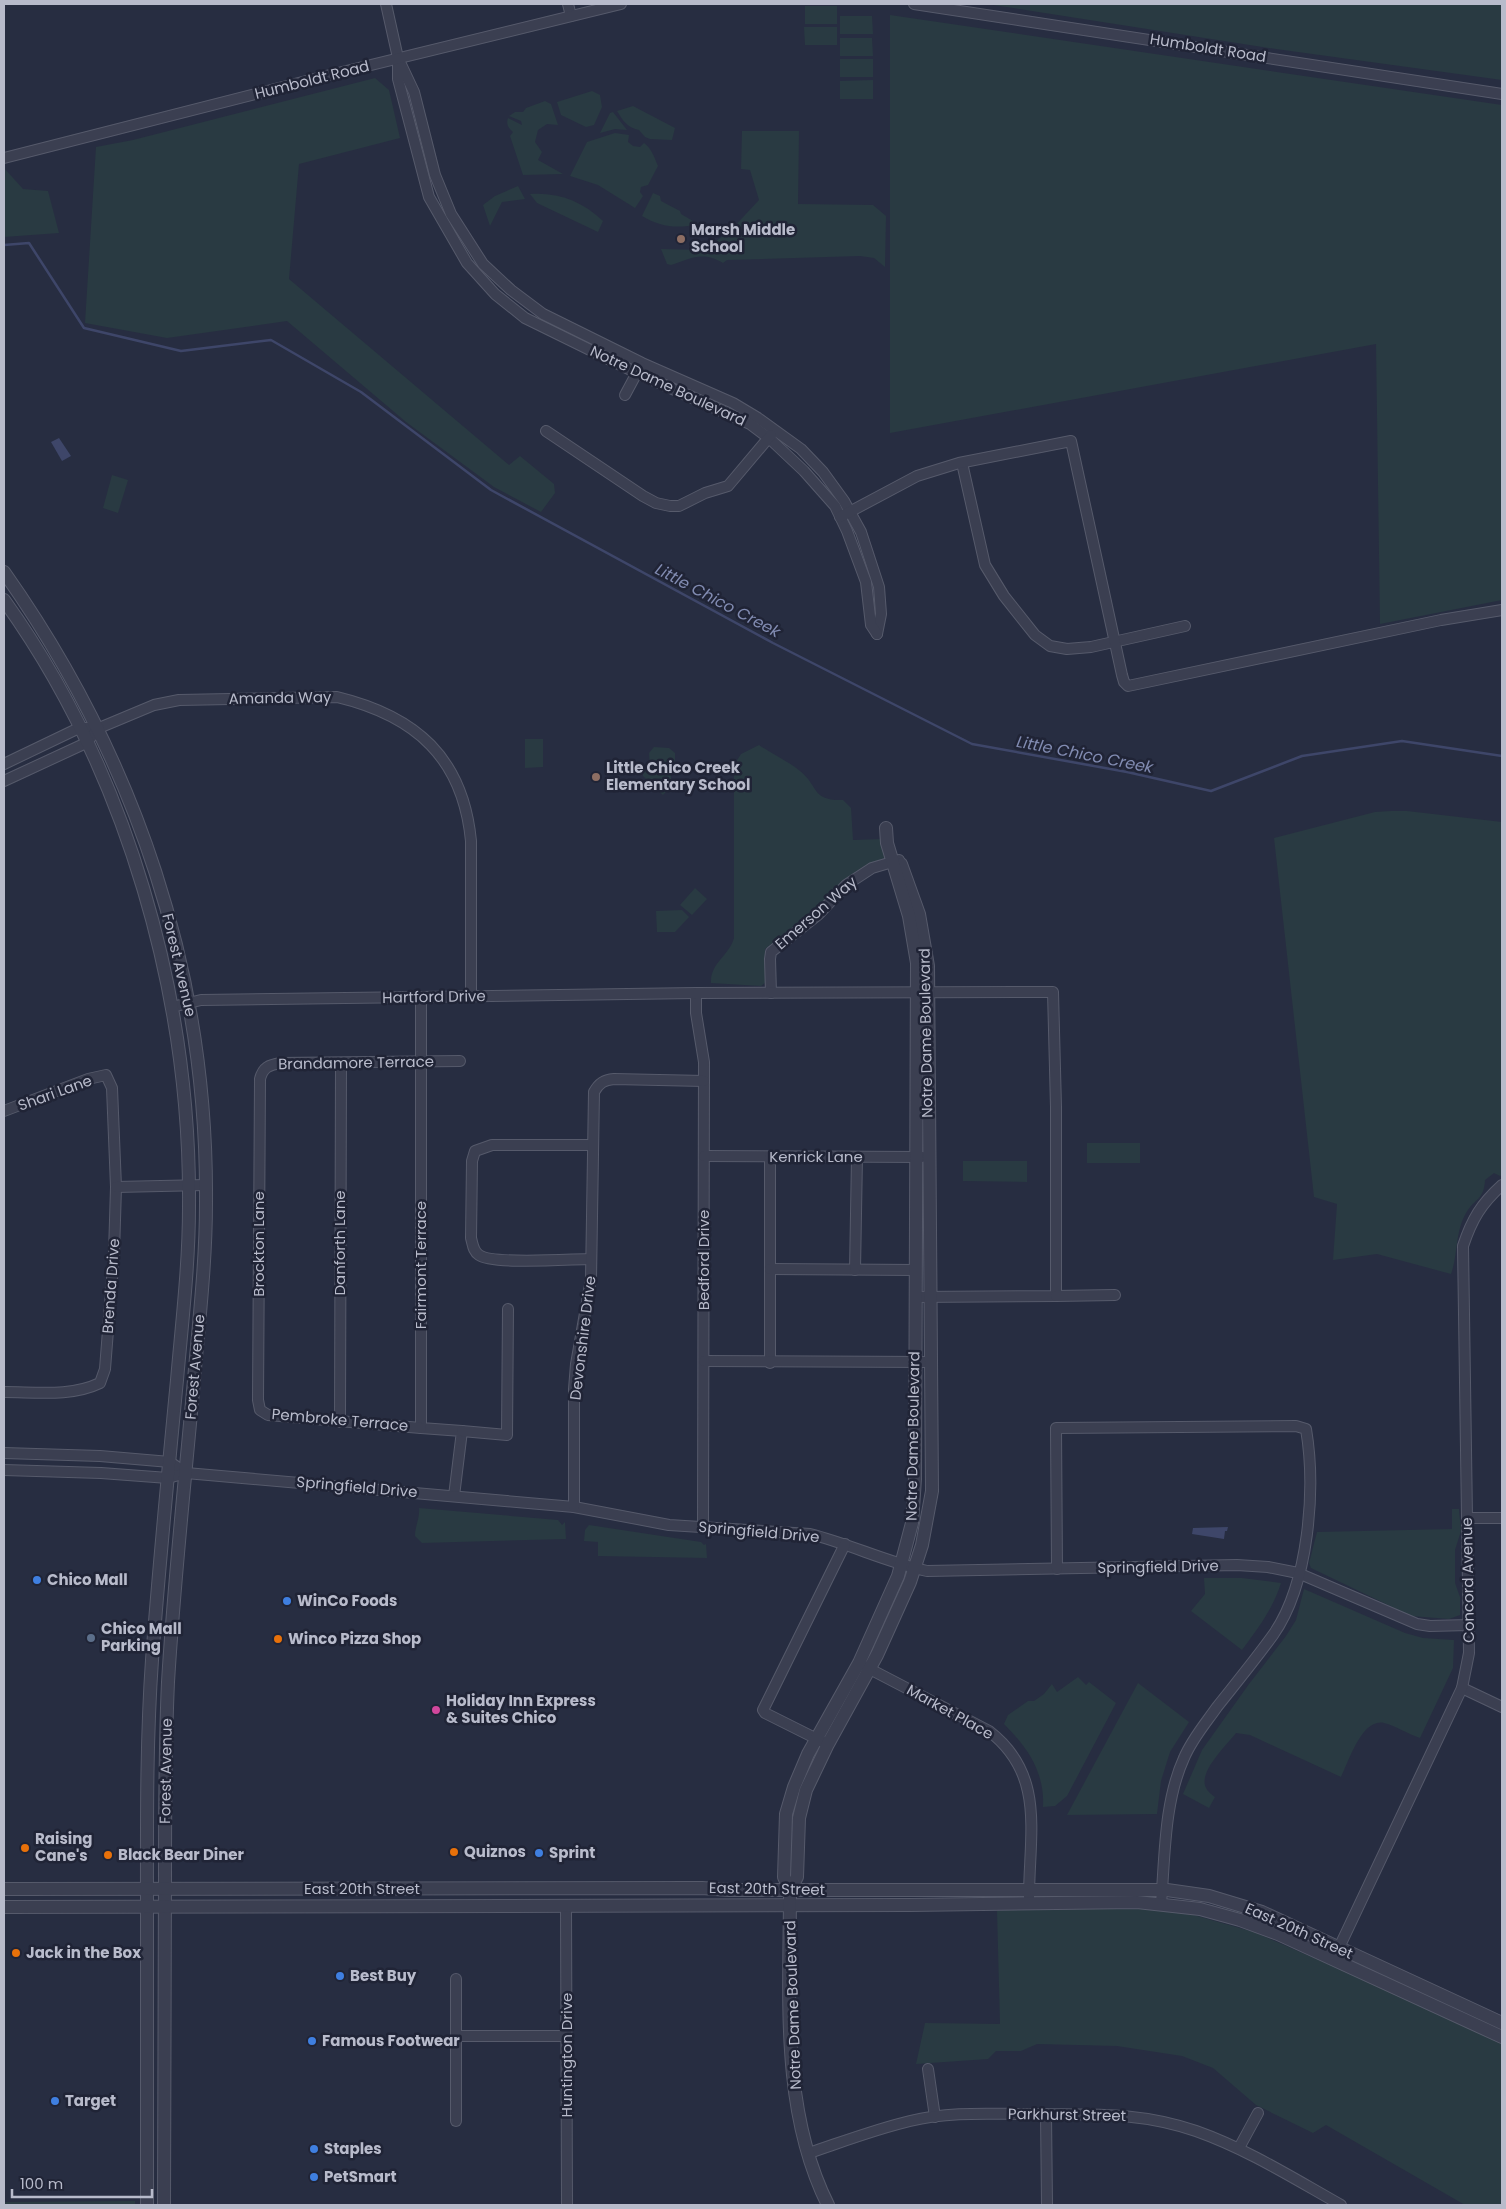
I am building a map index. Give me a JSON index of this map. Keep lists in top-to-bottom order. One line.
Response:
{"streets":{"street":["Humboldt Road","Notre Dame Boulevard","Amanda Way","Emerson Way","Forest Avenue","Hartford Drive","Brandamore Terrace","Shari Lane","Kenrick Lane","Danforth Lane","Brockton Lane","Bedford Drive","Fairmont Terrace","Brenda Drive","Devonshire Drive","Pembroke Terrace","Springfield Drive","Concord Avenue","Market Place","East 20th Street","Huntington Drive","Parkhurst Street"]},"crossings":[["Humboldt Road","Notre Dame Boulevard"],["Notre Dame Boulevard","Emerson Way"],["Notre Dame Boulevard","Hartford Drive"],["Notre Dame Boulevard","Kenrick Lane"],["Notre Dame Boulevard","Springfield Drive"],["Notre Dame Boulevard","Market Place"],["Notre Dame Boulevard","East 20th Street"],["Notre Dame Boulevard","Parkhurst Street"],["Amanda Way","Forest Avenue"],["Amanda Way","Hartford Drive"],["Emerson Way","Hartford Drive"],["Forest Avenue","Hartford Drive"],["Forest Avenue","Springfield Drive"],["Forest Avenue","East 20th Street"],["Hartford Drive","Bedford Drive"],["Hartford Drive","Fairmont Terrace"],["Brandamore Terrace","Danforth Lane"],["Brandamore Terrace","Brockton Lane"],["Brandamore Terrace","Fairmont Terrace"],["Shari Lane","Brenda Drive"],["Kenrick Lane","Bedford Drive"],["Danforth Lane","Pembroke Terrace"],["Brockton Lane","Pembroke Terrace"],["Bedford Drive","Springfield Drive"],["Fairmont Terrace","Pembroke Terrace"],["Devonshire Drive","Springfield Drive"],["Springfield Drive","Concord Avenue"],["Concord Avenue","East 20th Street"],["Market Place","East 20th Street"],["East 20th Street","Huntington Drive"]],"water":["Little Chico Creek"],"places":["Marsh Middle School","Little Chico Creek Elementary School","Chico Mall","WinCo Foods","Chico Mall Parking","Winco Pizza Shop","Holiday Inn Express & Suites Chico","Raising Cane's","Quiznos","Sprint","Black Bear Diner","Jack in the Box","Best Buy","Famous Footwear","Target","Staples","PetSmart"],"scale_bar":"100 m"}
